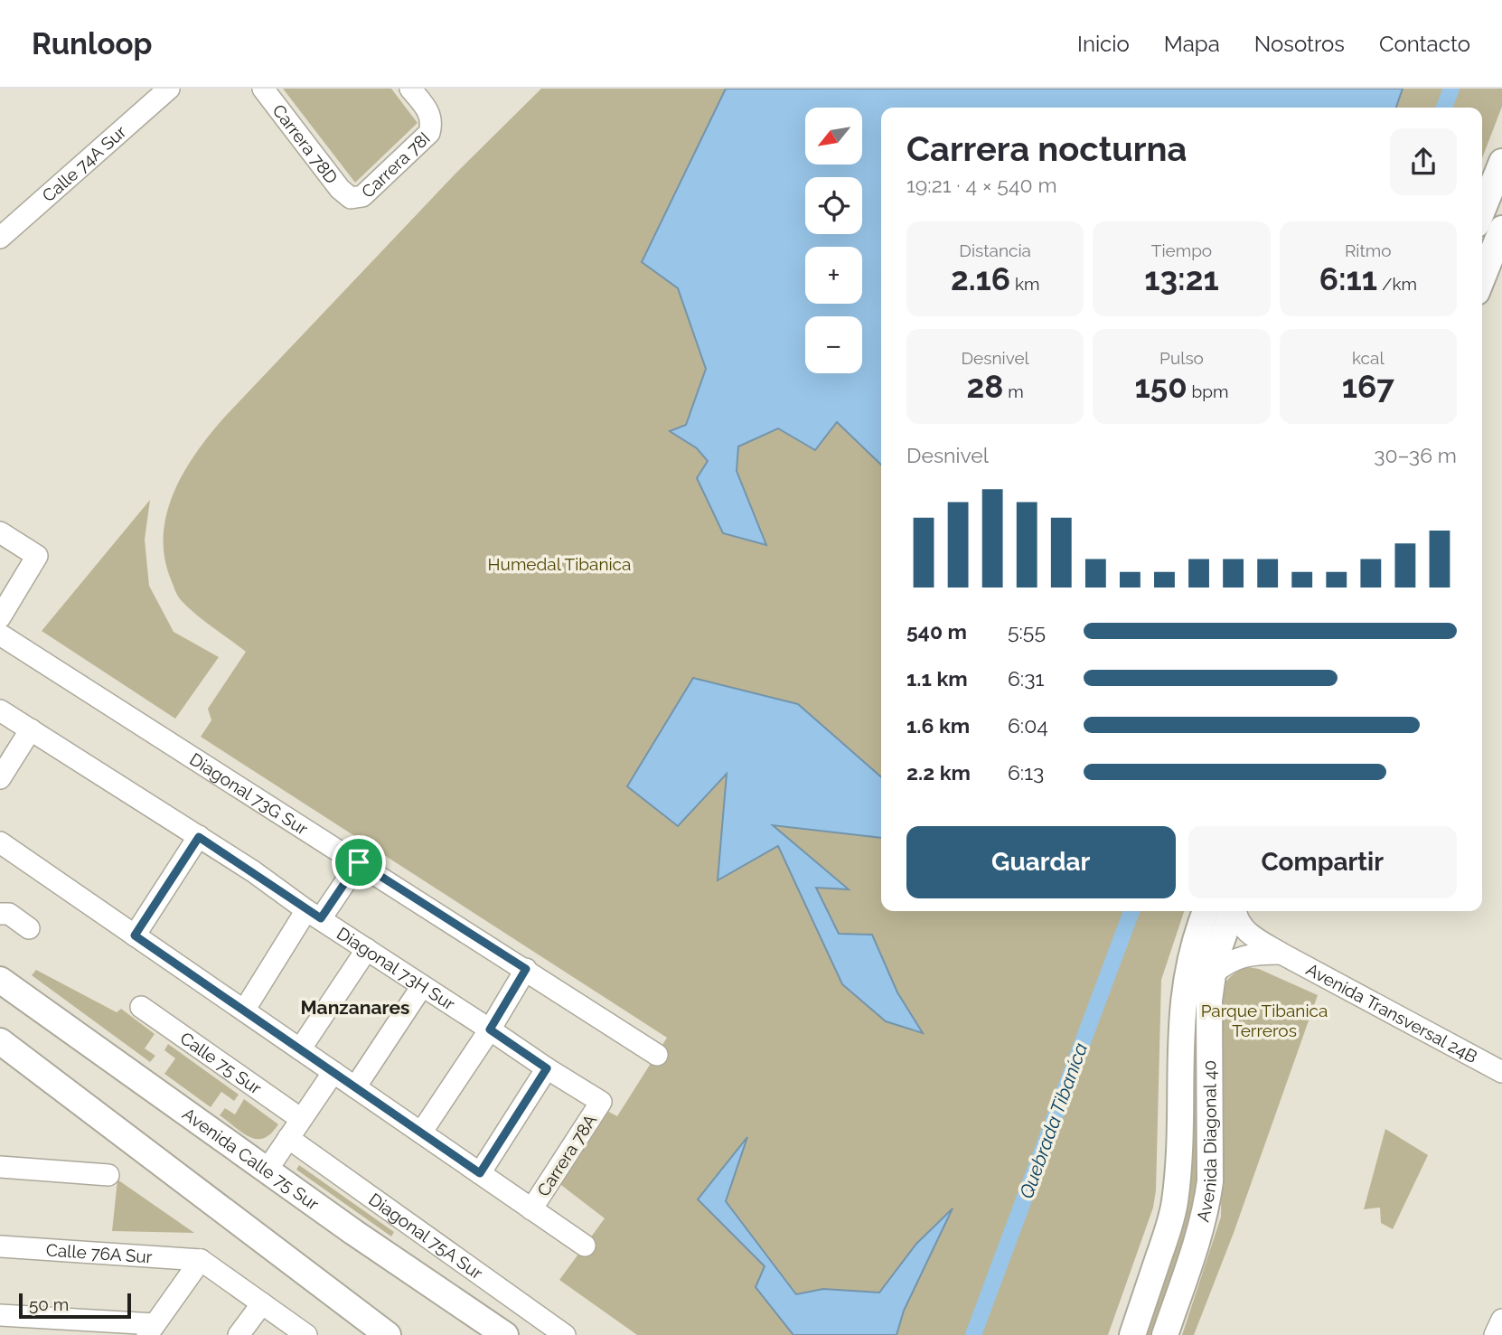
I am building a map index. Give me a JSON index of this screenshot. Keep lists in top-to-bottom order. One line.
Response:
{"streets":{"main road":["Avenida Diagonal 40","Avenida Calle 75 Sur"],"street":["Carrera 78D","Carrera 78I","Calle 74A Sur","Diagonal 73G Sur","Diagonal 73H Sur","Avenida Transversal 24B","Calle 75 Sur","Carrera 78A","Diagonal 75A Sur","Calle 76A Sur"]},"crossings":[["Carrera 78D","Carrera 78I"],["Diagonal 73H Sur","Carrera 78A"]],"districts":["Manzanares"],"water":["Quebrada Tibaníca"],"parks":["Humedal Tibanica","Parque Tibanica Terreros"],"scale_bar":"50 m","north":"bottom left","page":{"header":"Runloop","nav":["Inicio","Mapa","Nosotros","Contacto"],"map_buttons":["+","−"],"heading":["Carrera nocturna","19:21 · 4 × 540 m"],"stats":[["Distancia","2.16 km"],["Tiempo","13:21"],["Ritmo","6:11 /km"],["Desnivel","28 m"],["Pulso","150 bpm"],["kcal","167"]],"chart":["Desnivel","30–36 m"],"list":[{"name":"540 m","note":"5:55"},{"name":"1.1 km","note":"6:31"},{"name":"1.6 km","note":"6:04"},{"name":"2.2 km","note":"6:13"}],"buttons":["Guardar","Compartir"],"scale":"50 m"}}
